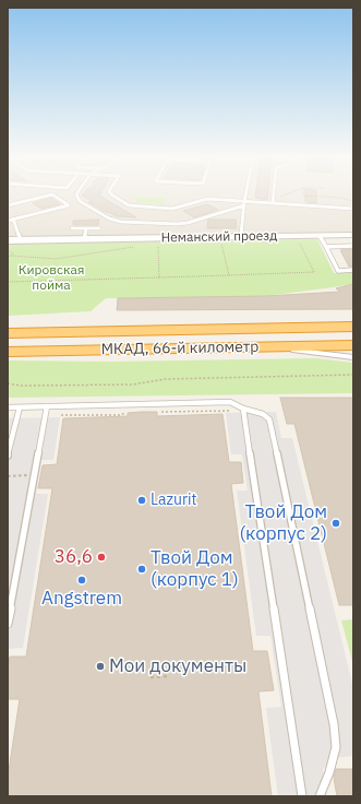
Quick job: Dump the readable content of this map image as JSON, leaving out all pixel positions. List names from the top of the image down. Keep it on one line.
{"streets":{"highway":["МКАД, 66-й километр"],"street":["Неманский проезд"]},"parks":["Кировская пойма"],"places":["Lazurit","Твой Дом (корпус 2)","36,6","Твой Дом (корпус 1)","Angstrem","Мои документы"]}
